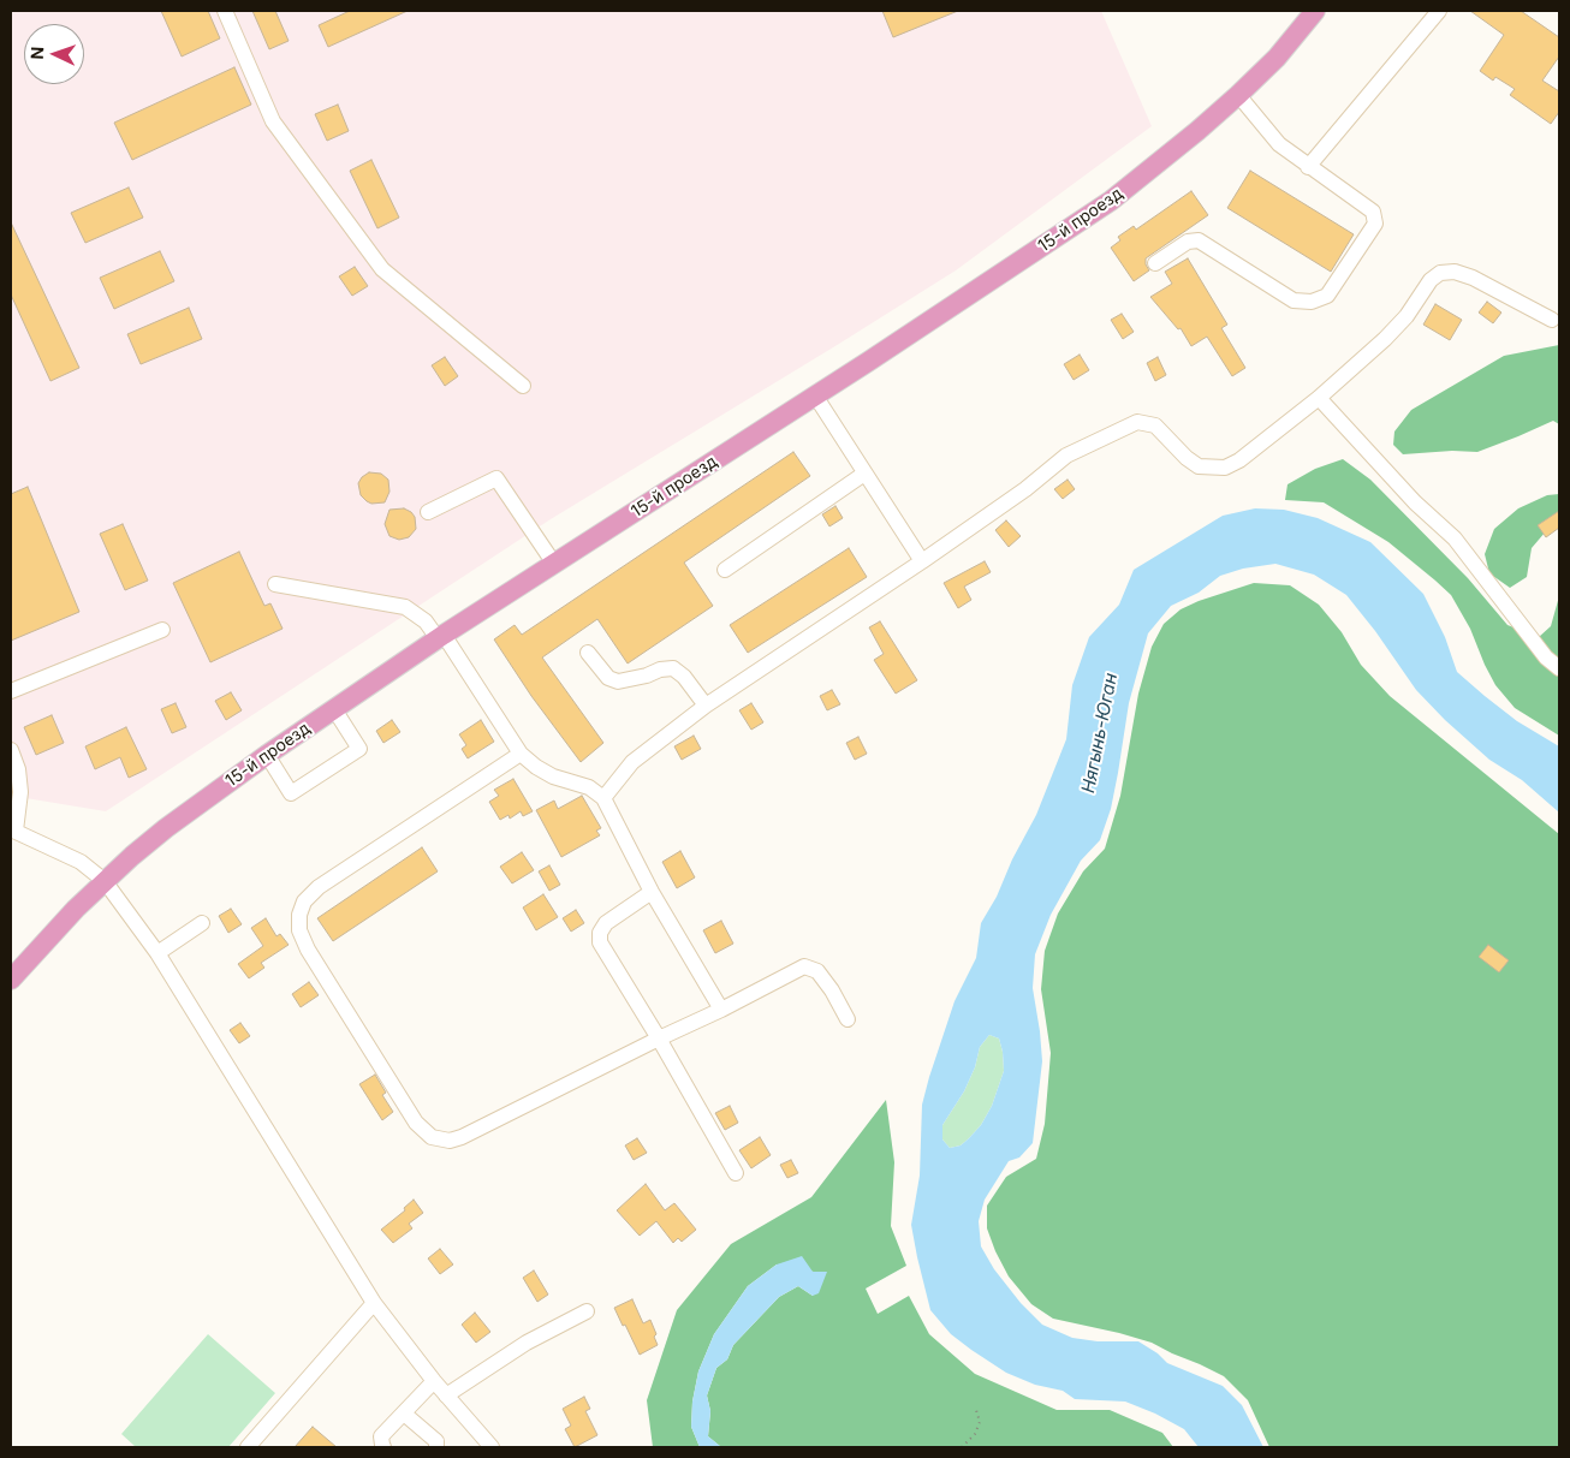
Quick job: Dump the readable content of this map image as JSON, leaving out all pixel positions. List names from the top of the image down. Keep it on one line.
{"streets":{"main road":["15-й проезд"]},"water":["Нягынь-Юган"],"north":"left"}
